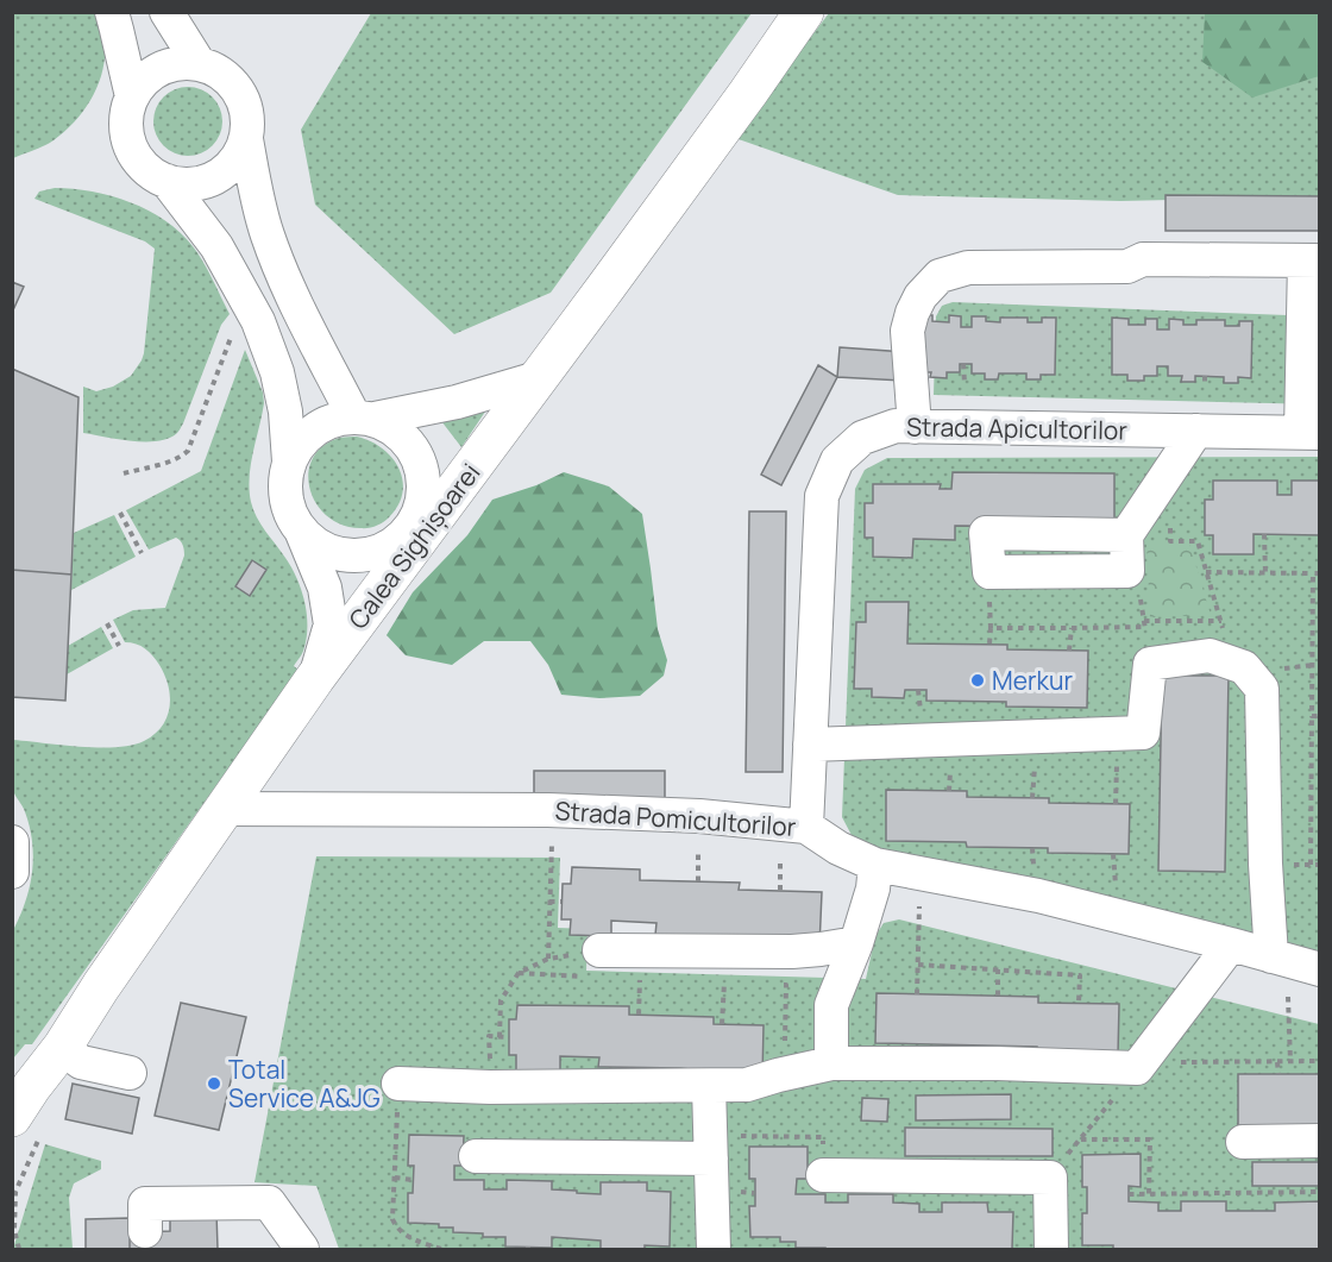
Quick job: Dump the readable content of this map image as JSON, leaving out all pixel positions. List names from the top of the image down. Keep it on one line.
{"streets":{"main road":["Calea Sighișoarei"],"street":["Strada Apicultorilor","Strada Pomicultorilor"]},"crossings":[["Strada Apicultorilor","Strada Pomicultorilor"],["Calea Sighișoarei","Strada Pomicultorilor"]],"places":["Merkur","Total Service A&JG"]}
